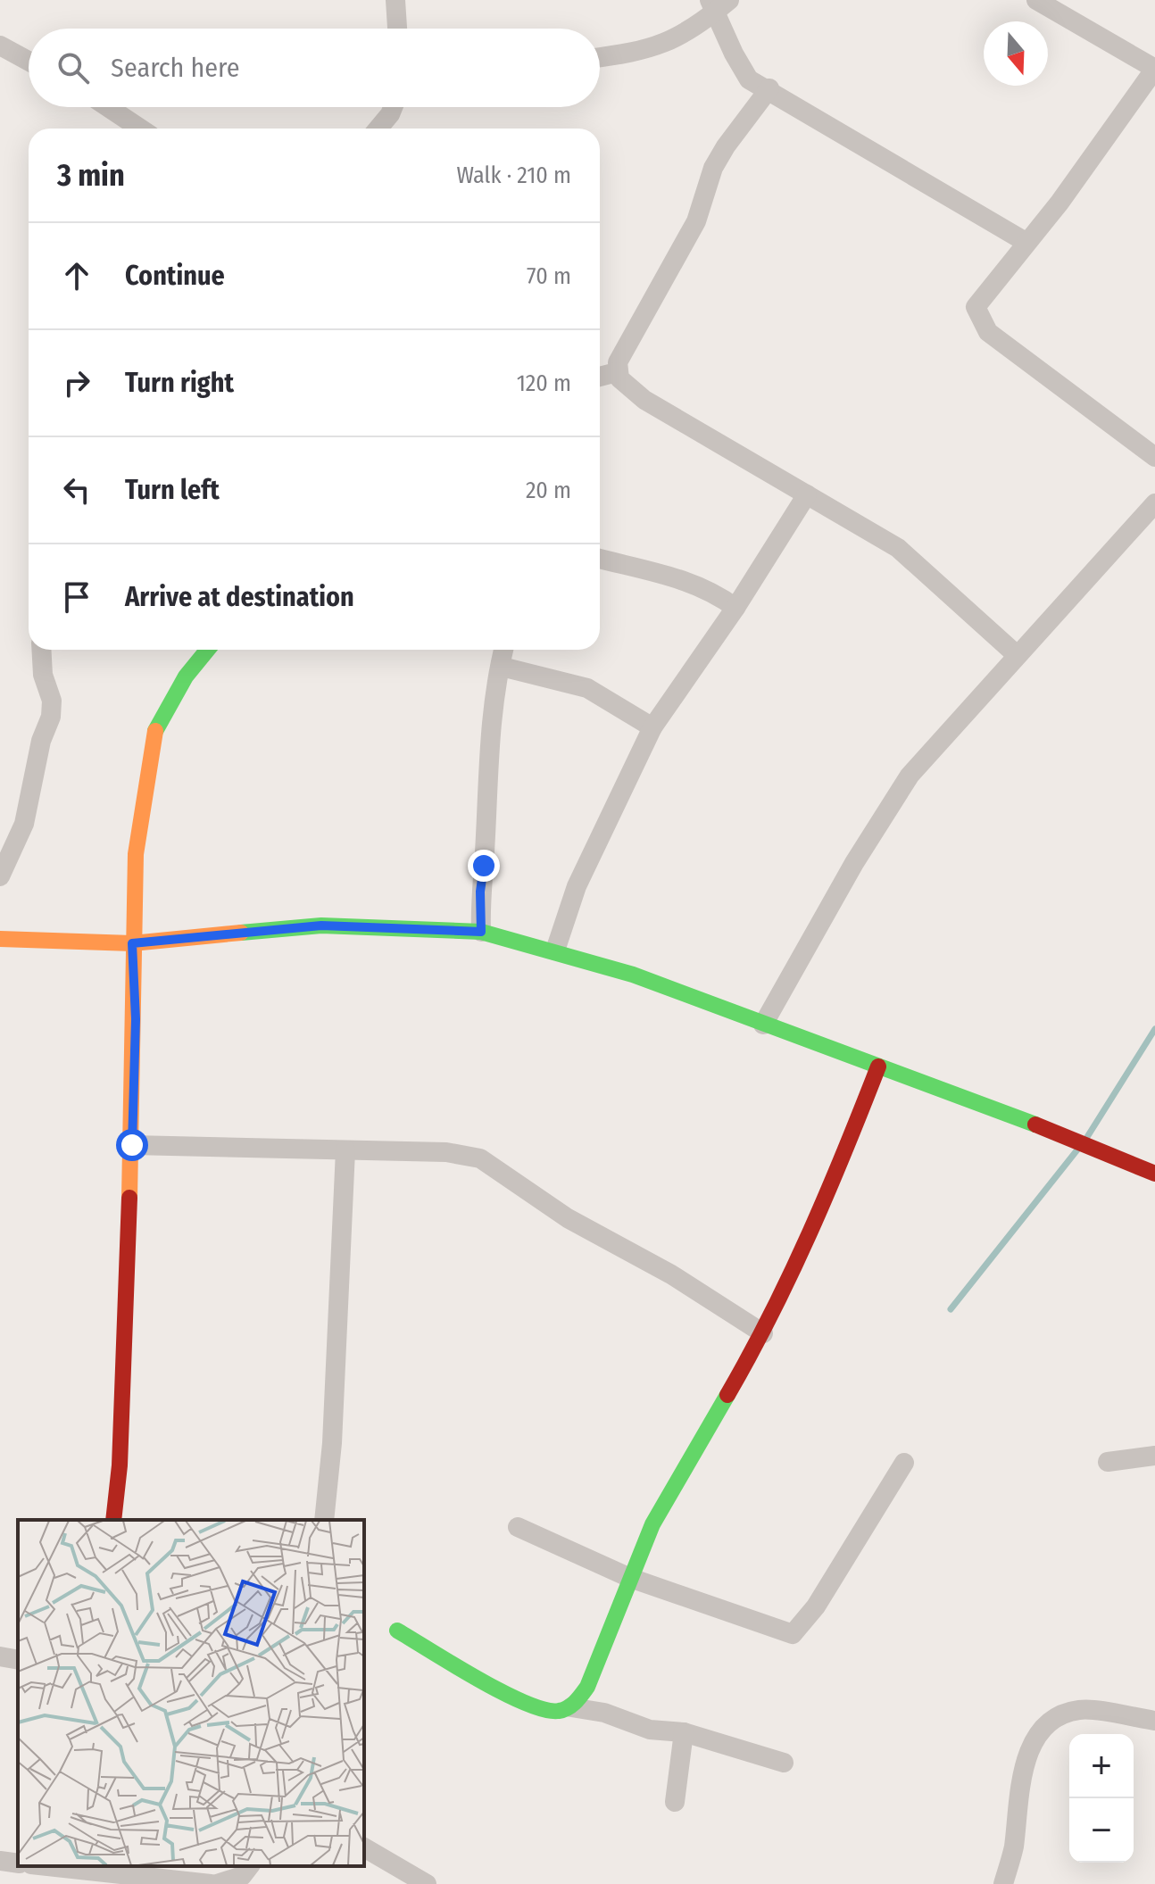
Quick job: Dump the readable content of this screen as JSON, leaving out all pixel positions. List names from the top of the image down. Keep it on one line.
{"north":"bottom","page":{"search":"Search here","heading":["3 min","Walk · 210 m"],"list":[["Continue","70 m"],["Turn right","120 m"],["Turn left","20 m"],"Arrive at destination"],"map_buttons":["+","−"]}}
